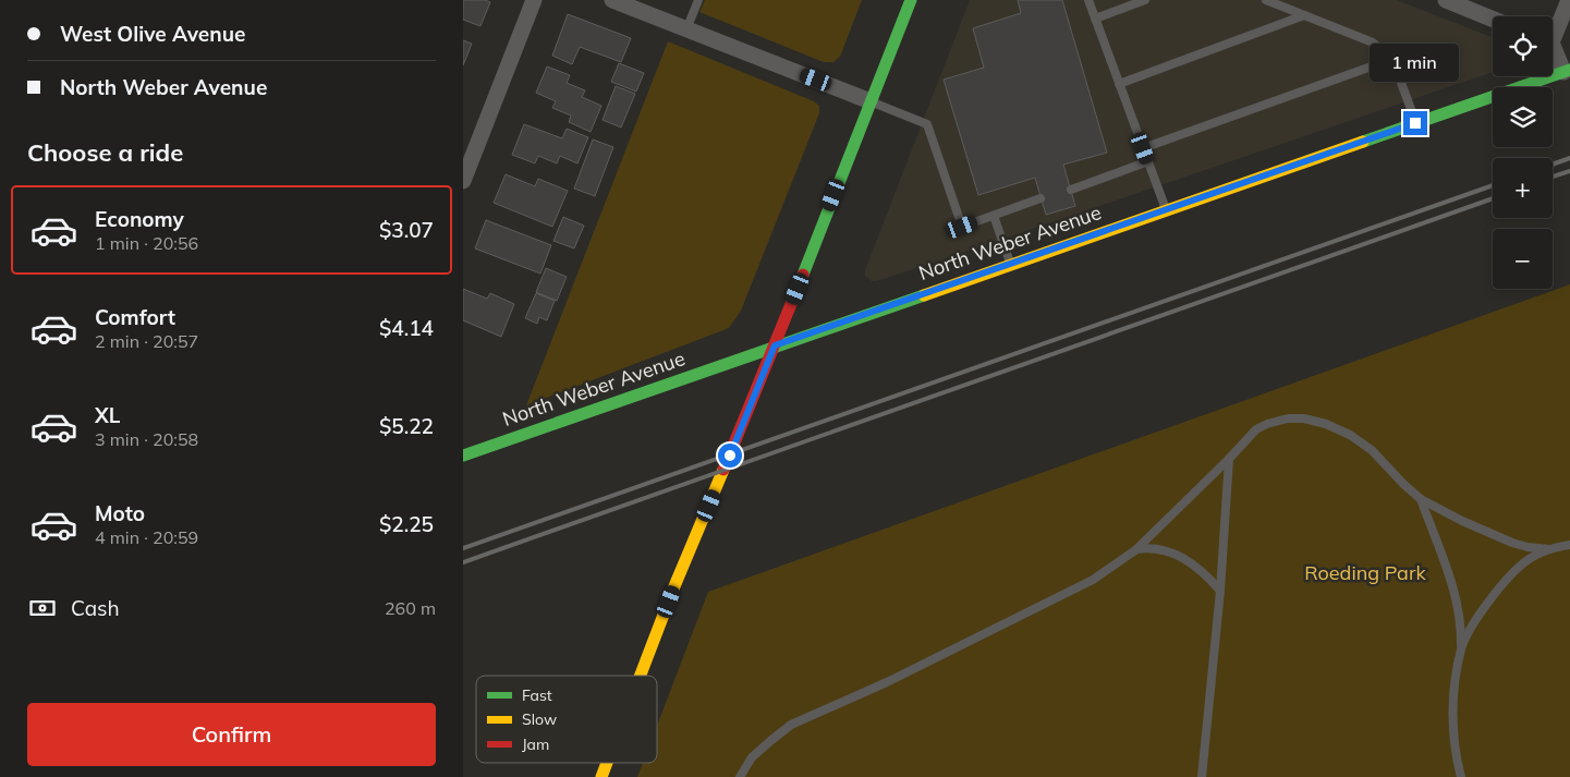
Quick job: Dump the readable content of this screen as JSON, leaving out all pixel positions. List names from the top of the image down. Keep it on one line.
{"streets":{"street":["North Weber Avenue"]},"parks":["Roeding Park"],"legend":["Fast","Slow","Jam"],"page":{"banner":["West Olive Avenue","North Weber Avenue"],"map_buttons":["+","−"],"bubble":"1 min","heading":"Choose a ride","list":[{"name":"Economy","note":"1 min · 20:56","value":"$3.07"},{"name":"Comfort","note":"2 min · 20:57","value":"$4.14"},{"name":"XL","note":"3 min · 20:58","value":"$5.22"},{"name":"Moto","note":"4 min · 20:59","value":"$2.25"}],"pay":["Cash","260 m"],"buttons":"Confirm"}}
